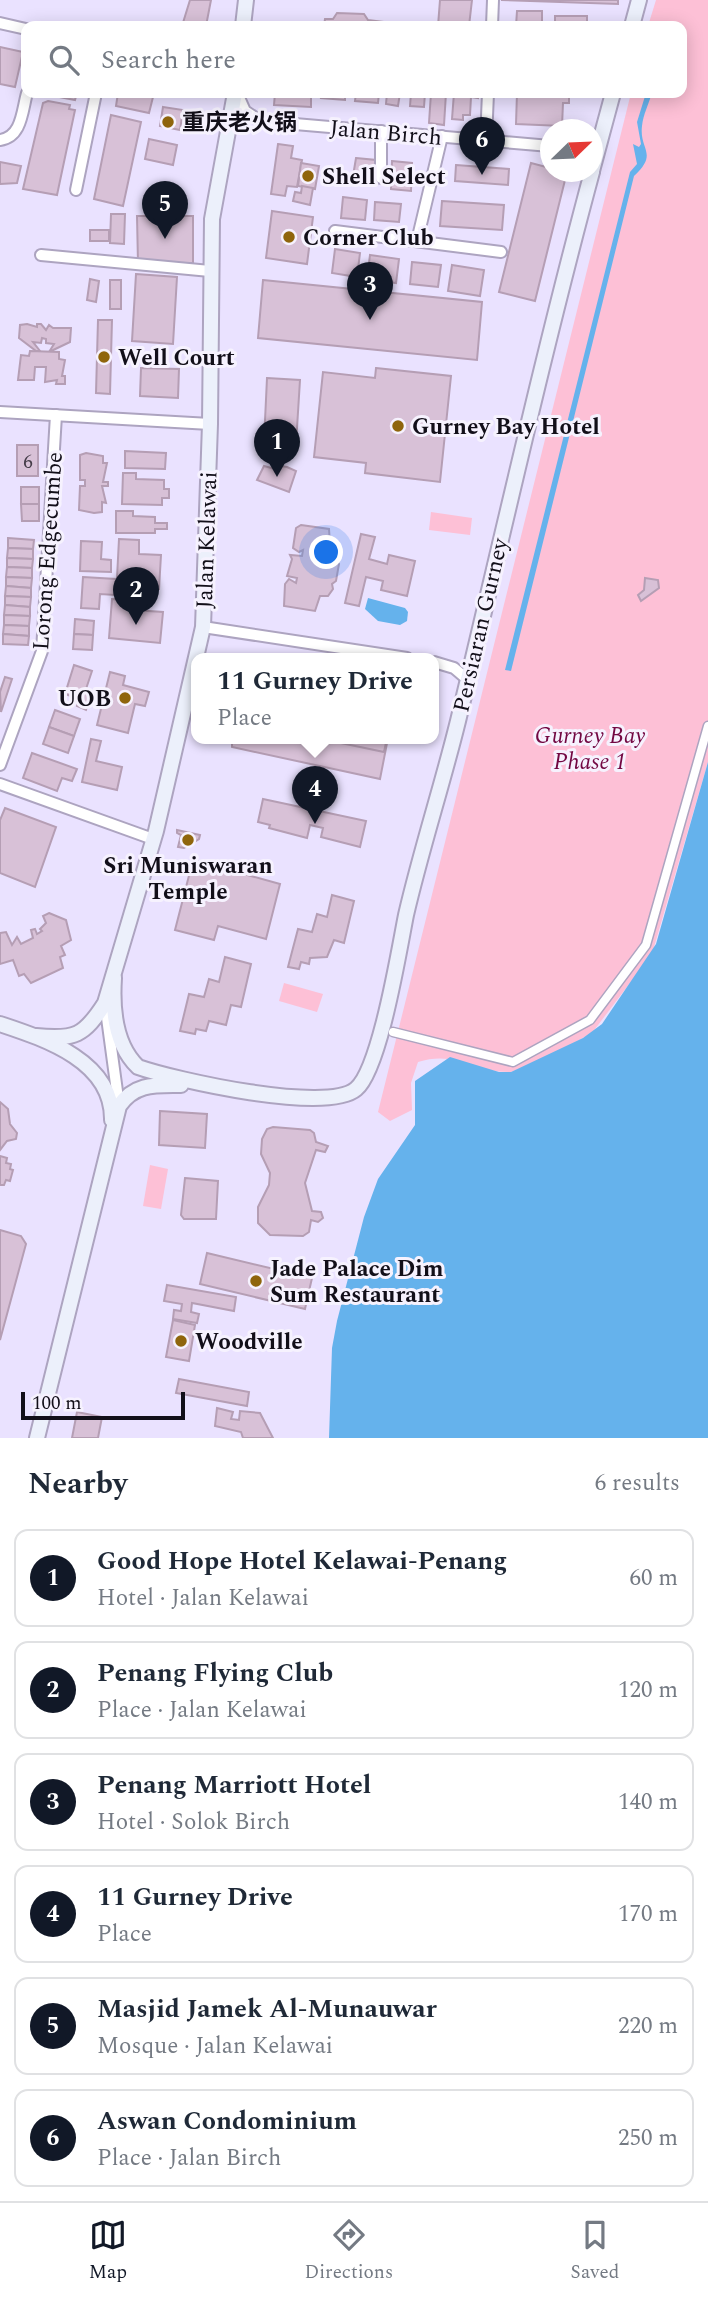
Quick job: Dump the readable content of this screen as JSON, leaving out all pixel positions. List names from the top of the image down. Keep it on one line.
{"streets":{"main road":["Jalan Kelawai","Persiaran Gurney"],"street":["Jalan Birch","Lorong Edgecumbe"]},"crossings":[["Jalan Kelawai","Persiaran Gurney"]],"parks":["Gurney Bay Phase 1"],"places":["重庆老火锅","Shell Select","Corner Club","Well Court","Gurney Bay Hotel","UOB","Sri Muniswaran Temple","Jade Palace Dim Sum Restaurant","Woodville"],"house_numbers":["6"],"scale_bar":"100 m","north":"top right","page":{"search":"Search here","pins":["6","5","3","1","2","4"],"popup":["11 Gurney Drive","Place"],"scale":"100 m","heading":["Nearby","6 results"],"list":[{"mark":"1","name":"Good Hope Hotel Kelawai-Penang","note":"Hotel · Jalan Kelawai","value":"60 m"},{"mark":"2","name":"Penang Flying Club","note":"Place · Jalan Kelawai","value":"120 m"},{"mark":"3","name":"Penang Marriott Hotel","note":"Hotel · Solok Birch","value":"140 m"},{"mark":"4","name":"11 Gurney Drive","note":"Place","value":"170 m"},{"mark":"5","name":"Masjid Jamek Al-Munauwar","note":"Mosque · Jalan Kelawai","value":"220 m"},{"mark":"6","name":"Aswan Condominium","note":"Place · Jalan Birch","value":"250 m"}],"nav":["Map","Directions","Saved"]}}
